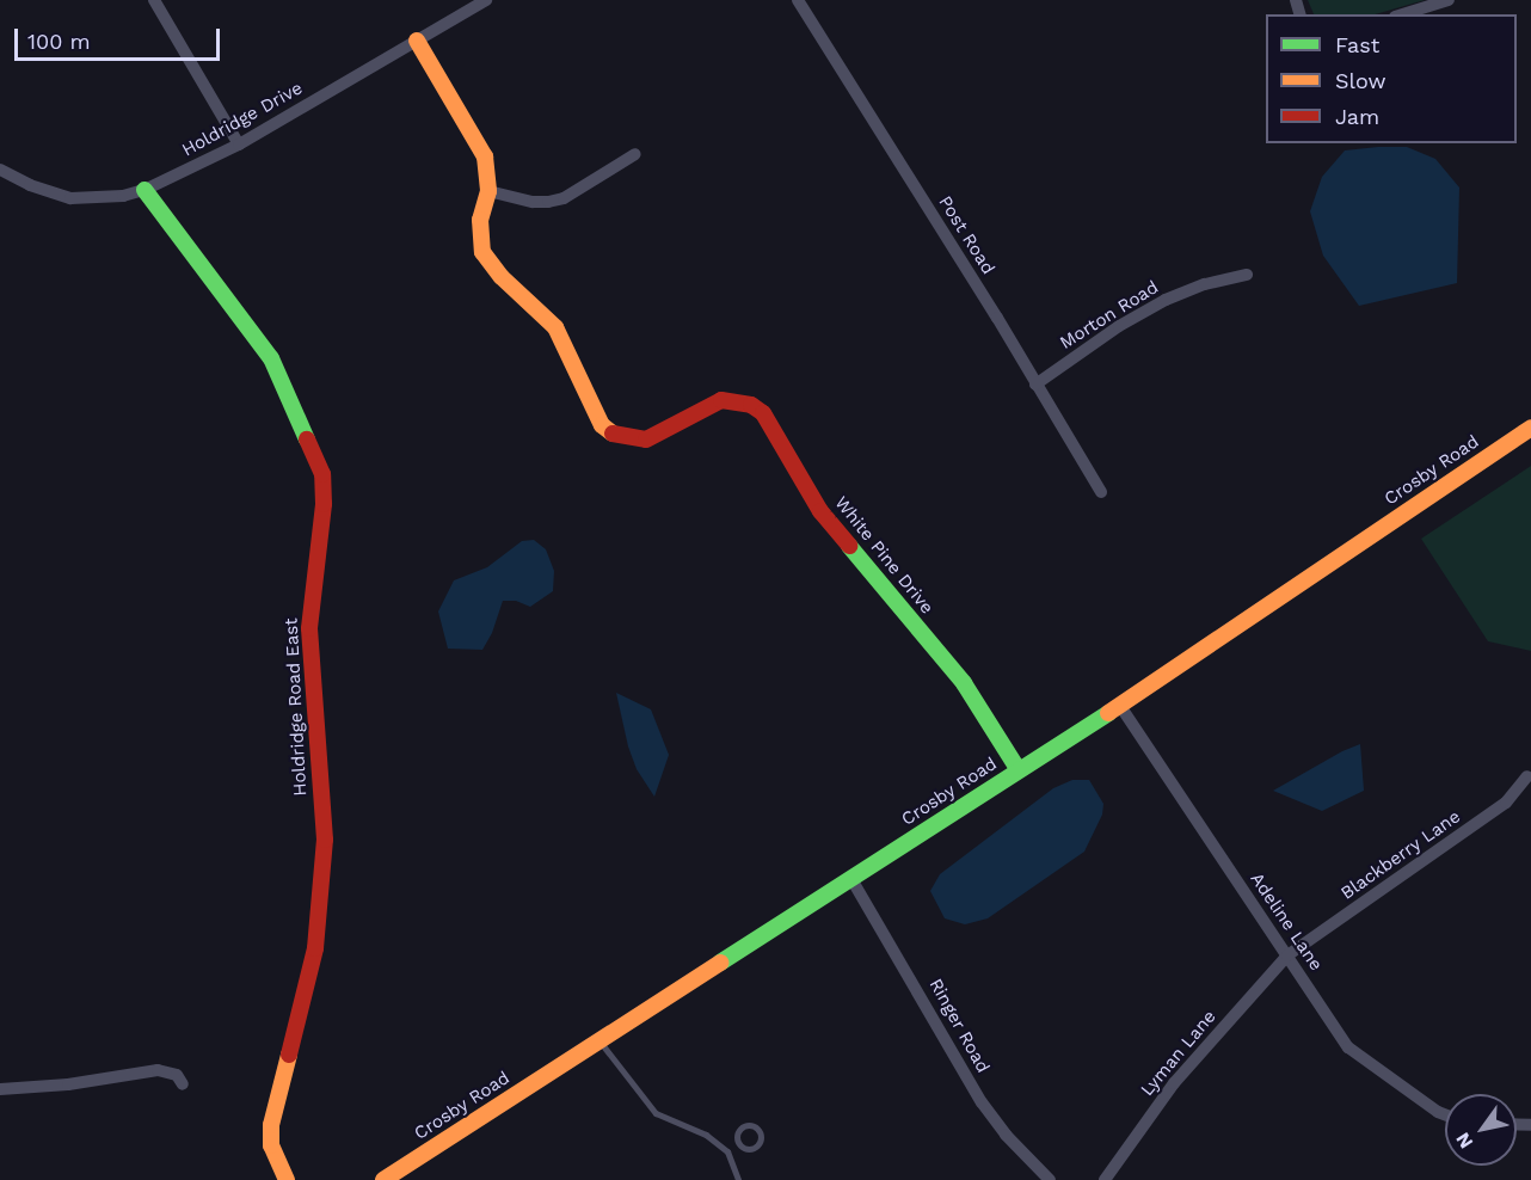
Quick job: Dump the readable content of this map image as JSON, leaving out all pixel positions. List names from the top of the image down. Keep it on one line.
{"streets":{"street":["Holdridge Drive","Post Road","Morton Road","Crosby Road","White Pine Drive","Holdridge Road East","Blackberry Lane","Adeline Lane","Ringer Road","Lyman Lane"]},"crossings":[["Holdridge Drive","White Pine Drive"],["Holdridge Drive","Holdridge Road East"],["Post Road","Morton Road"],["Crosby Road","White Pine Drive"],["Crosby Road","Adeline Lane"],["Crosby Road","Ringer Road"],["Blackberry Lane","Adeline Lane"],["Blackberry Lane","Lyman Lane"],["Adeline Lane","Lyman Lane"]],"legend":["Fast","Slow","Jam"],"scale_bar":"100 m","north":"bottom left"}
